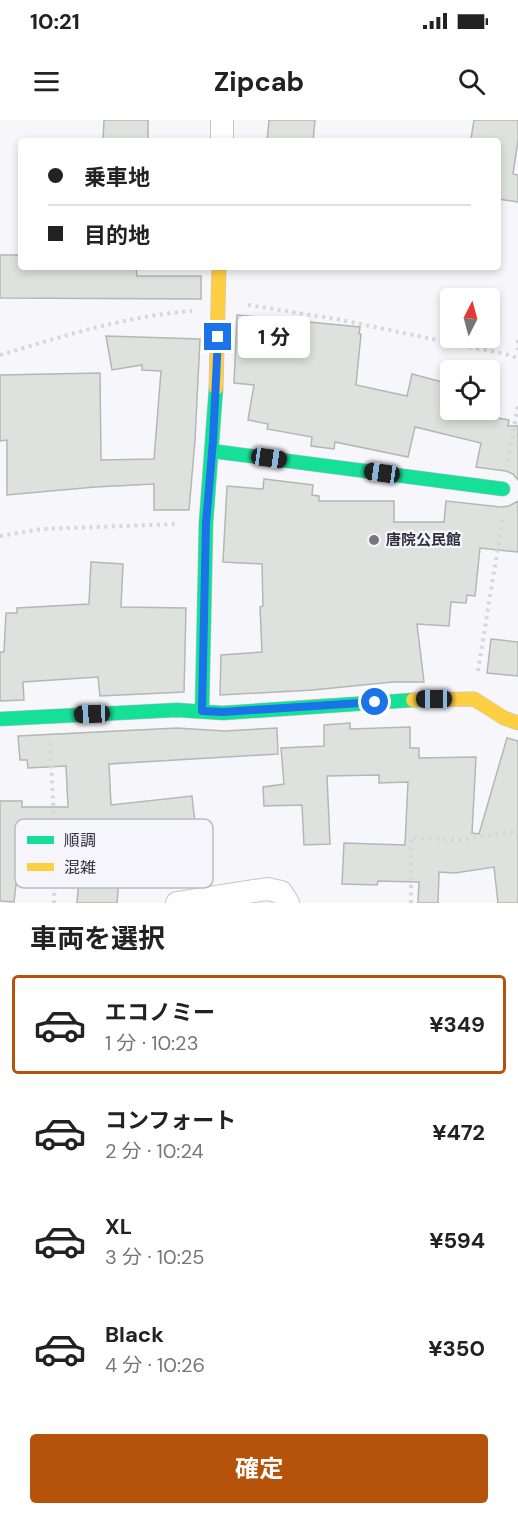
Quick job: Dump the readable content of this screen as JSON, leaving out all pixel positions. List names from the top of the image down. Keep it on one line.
{"places":["唐院公民館"],"legend":["順調","混雑"],"north":"top","page":{"status":"10:21","header":"Zipcab","banner":["乗車地","目的地"],"bubble":"1 分","heading":"車両を選択","list":[{"name":"エコノミー","note":"1 分 · 10:23","value":"¥349"},{"name":"コンフォート","note":"2 分 · 10:24","value":"¥472"},{"name":"XL","note":"3 分 · 10:25","value":"¥594"},{"name":"Black","note":"4 分 · 10:26","value":"¥350"}],"buttons":"確定"}}
